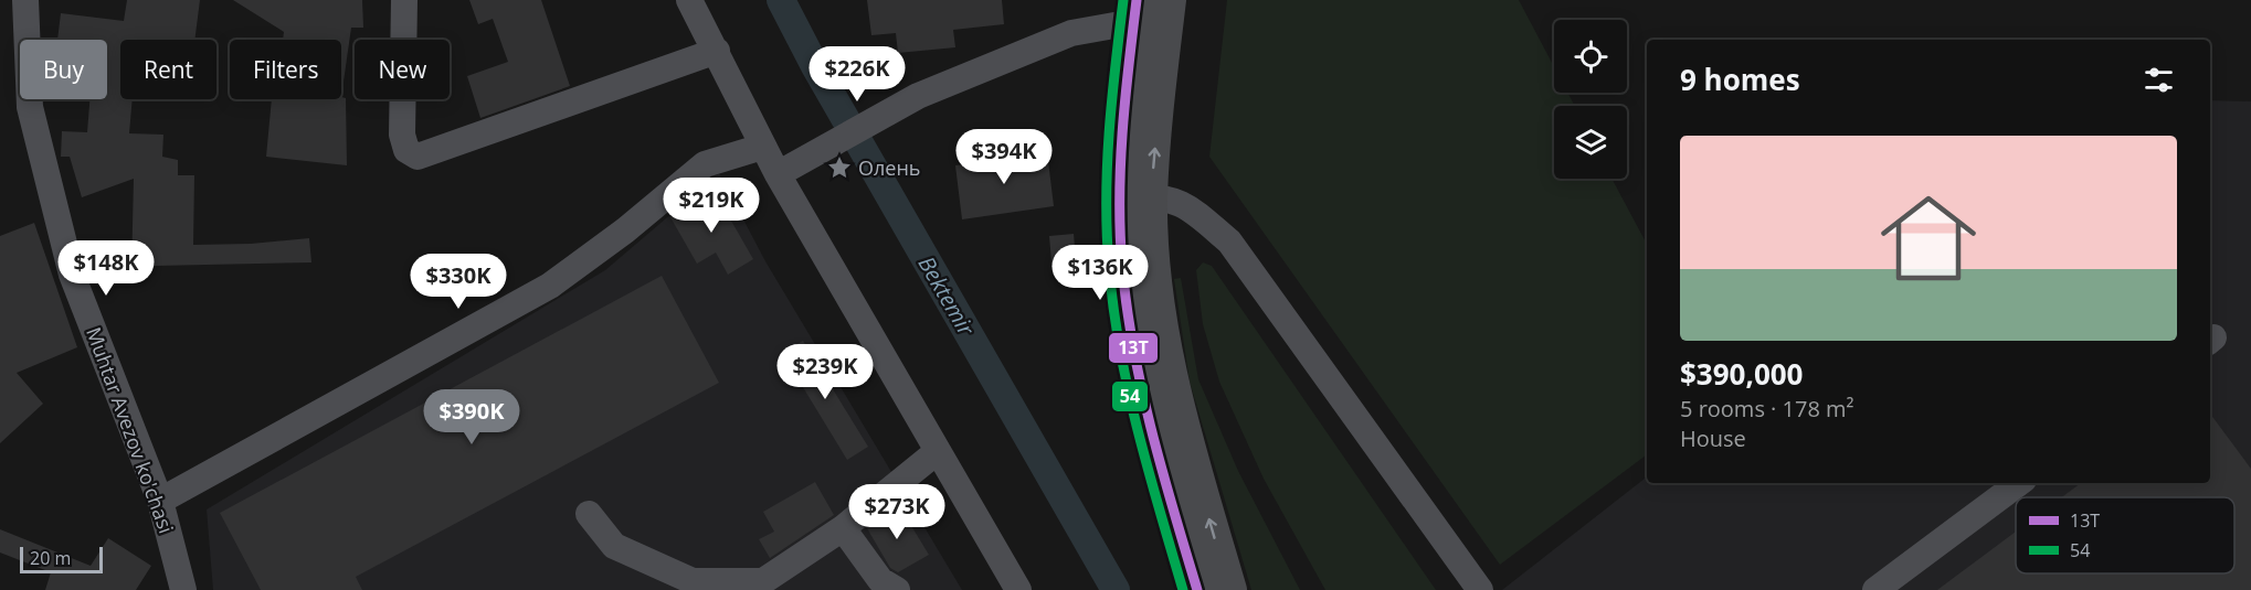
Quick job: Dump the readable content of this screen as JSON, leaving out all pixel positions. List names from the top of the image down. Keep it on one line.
{"streets":{"street":["Muhtar Avezov ko'chasi"]},"water":["Bektemir"],"places":{"place":["Олень"]},"lines":["transit line 13Т","transit line 54"],"legend":["13Т","54"],"scale_bar":"20 m","page":{"chip":["Buy","Rent","Filters","New"],"heading":"9 homes","price":["$226K","$394K","$219K","$148K","$136K","$330K","$239K","$390K","$273K"],"list":[{"name":"$390,000","note":"5 rooms · 178 m² · House"}],"scale":"20 m"}}
